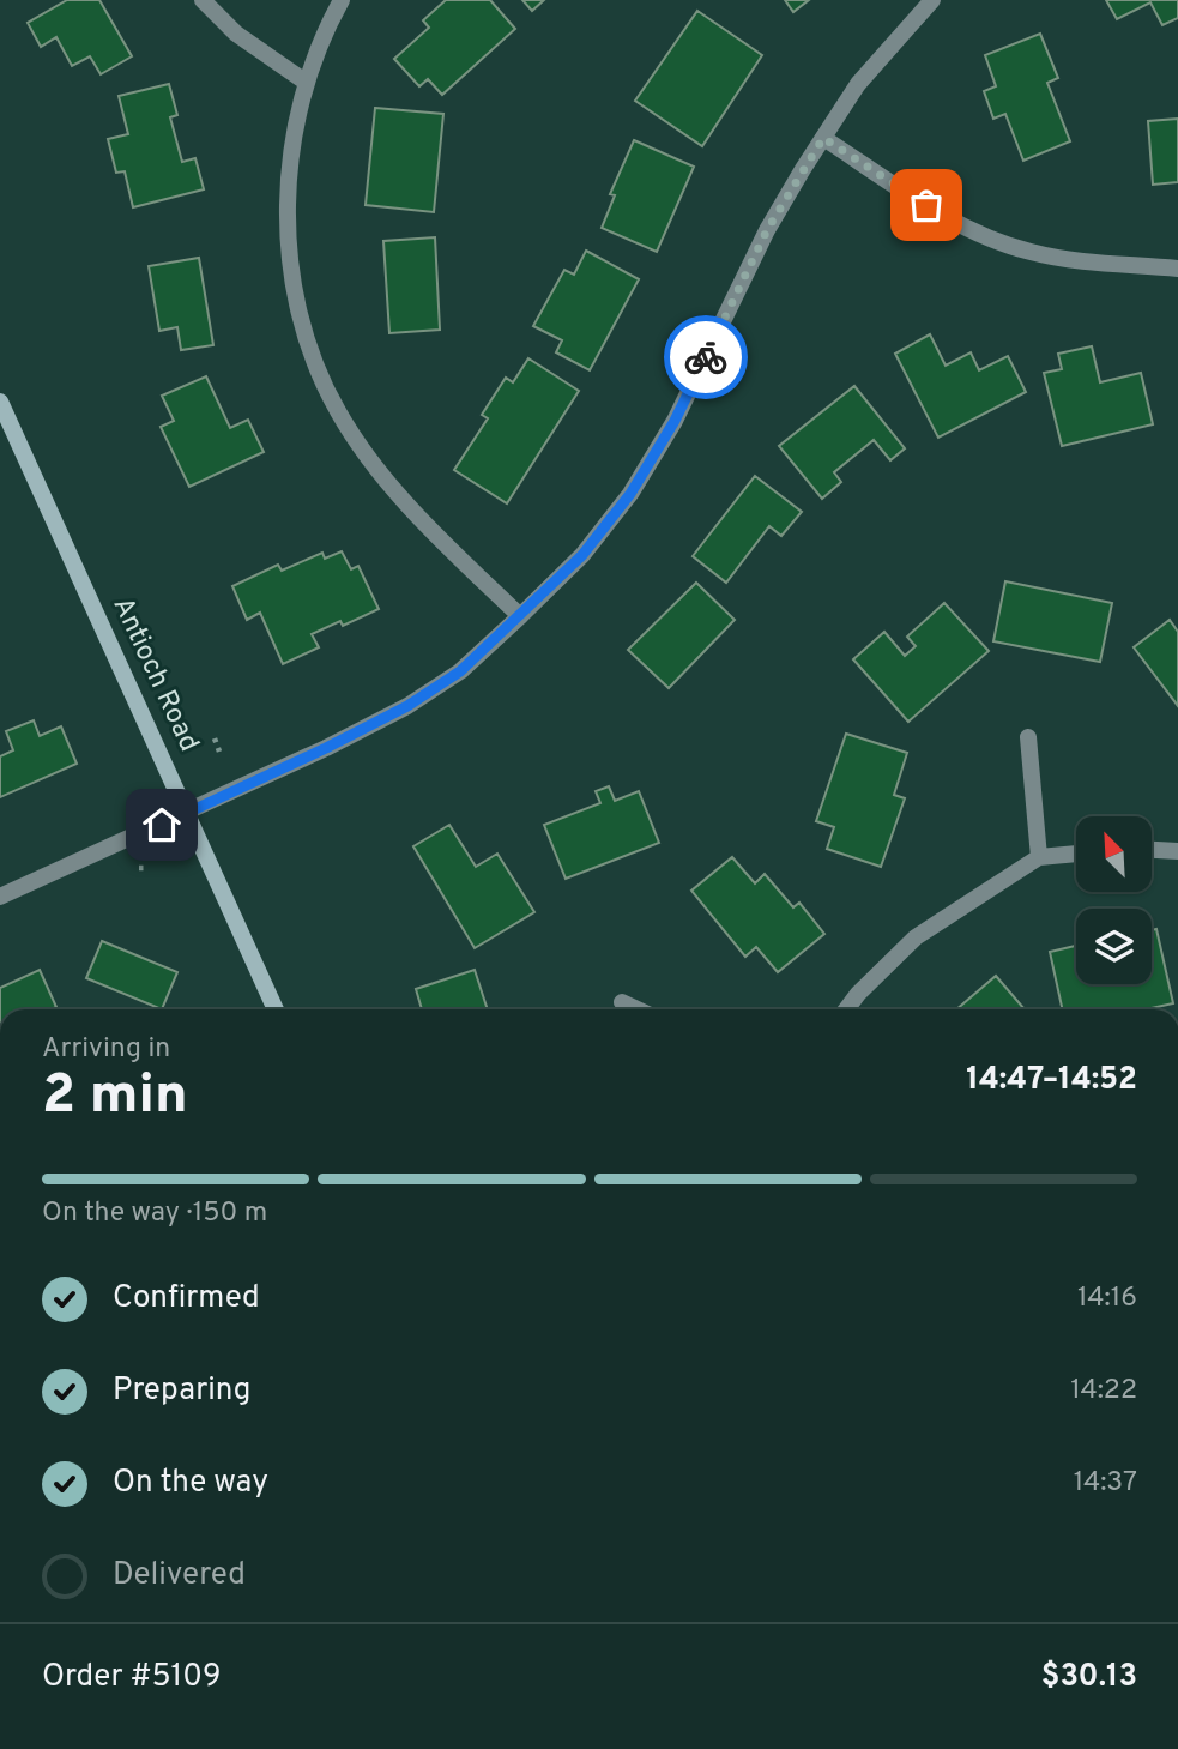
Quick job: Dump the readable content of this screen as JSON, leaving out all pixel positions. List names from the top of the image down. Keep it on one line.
{"streets":{"main road":["Antioch Road"]},"north":"top left","page":{"heading":["2 min","Arriving in","14:47–14:52"],"panel":["Order #5109","$30.13"],"bar":"On the way · 150 m","list":[["Confirmed","14:16"],["Preparing","14:22"],["On the way","14:37"],"Delivered"]}}
